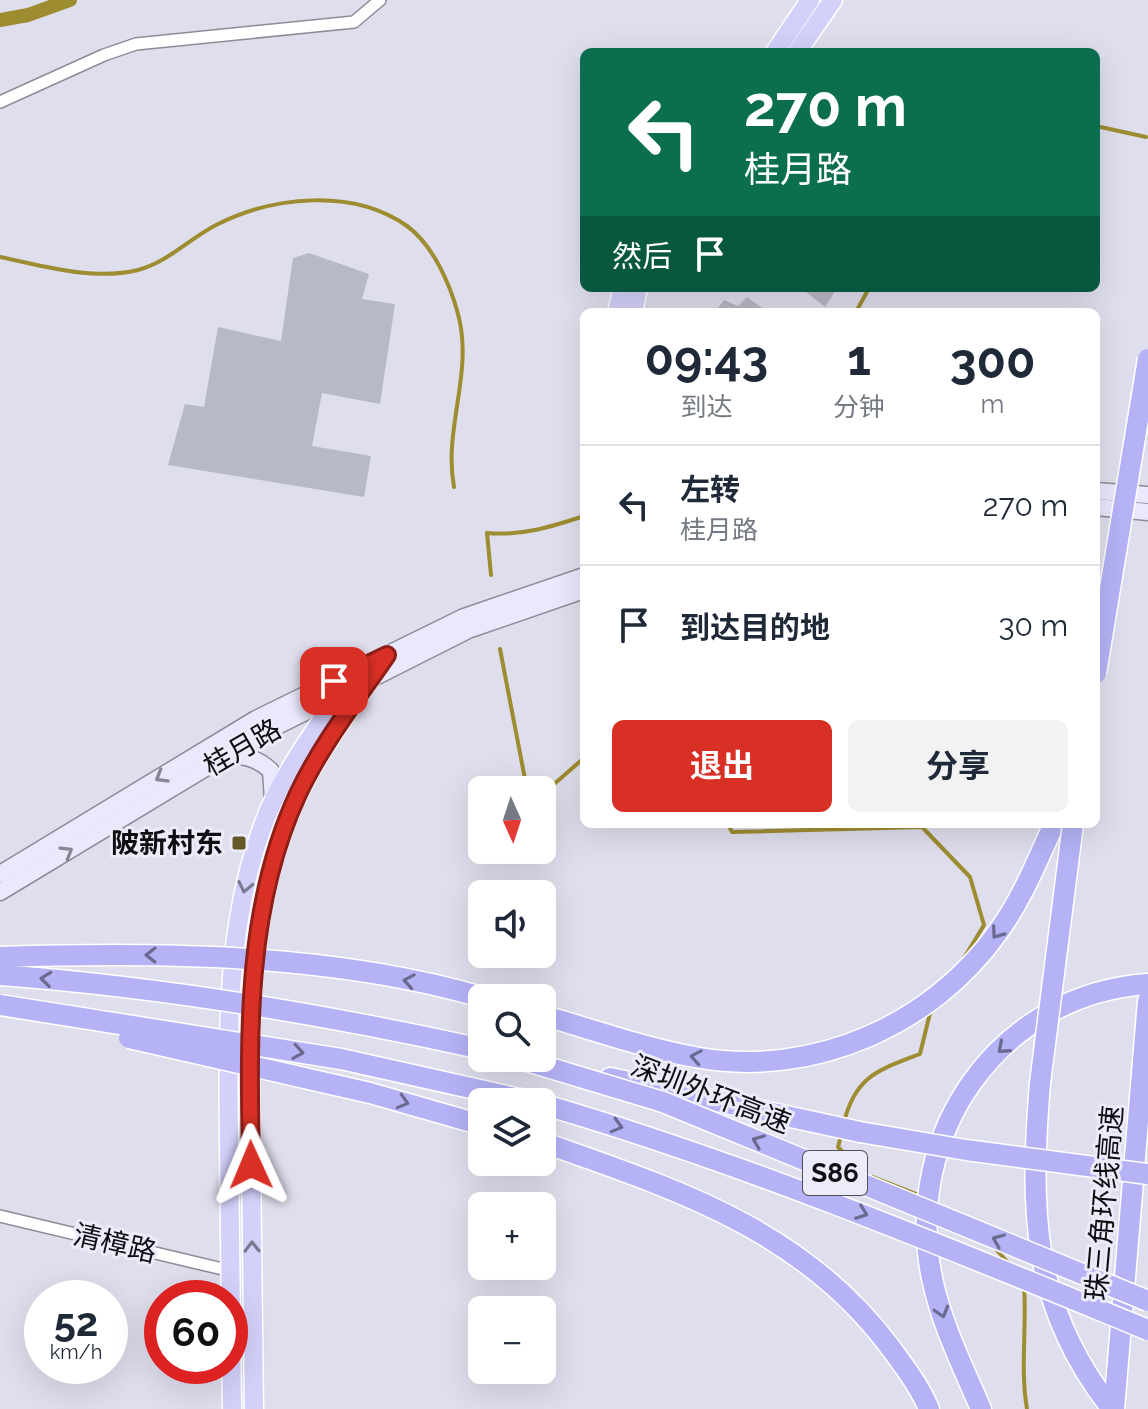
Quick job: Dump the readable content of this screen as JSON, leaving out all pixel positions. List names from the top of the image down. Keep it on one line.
{"streets":{"highway":["深圳外环高速","S86","珠三角环线高速"],"main road":["桂月路"],"street":["清樟路"]},"places":{"transit":["陂新村东"]},"north":"bottom","page":{"turn":["270 m","桂月路"],"then":"然后","eta":["09:43","到达","1","分钟","300","m"],"list":[{"name":"左转","note":"桂月路","value":"270 m"},{"name":"到达目的地","value":"30 m"}],"buttons":["退出","分享"],"map_buttons":["+","−"],"speed":"52 km/h","limit":"60"}}
